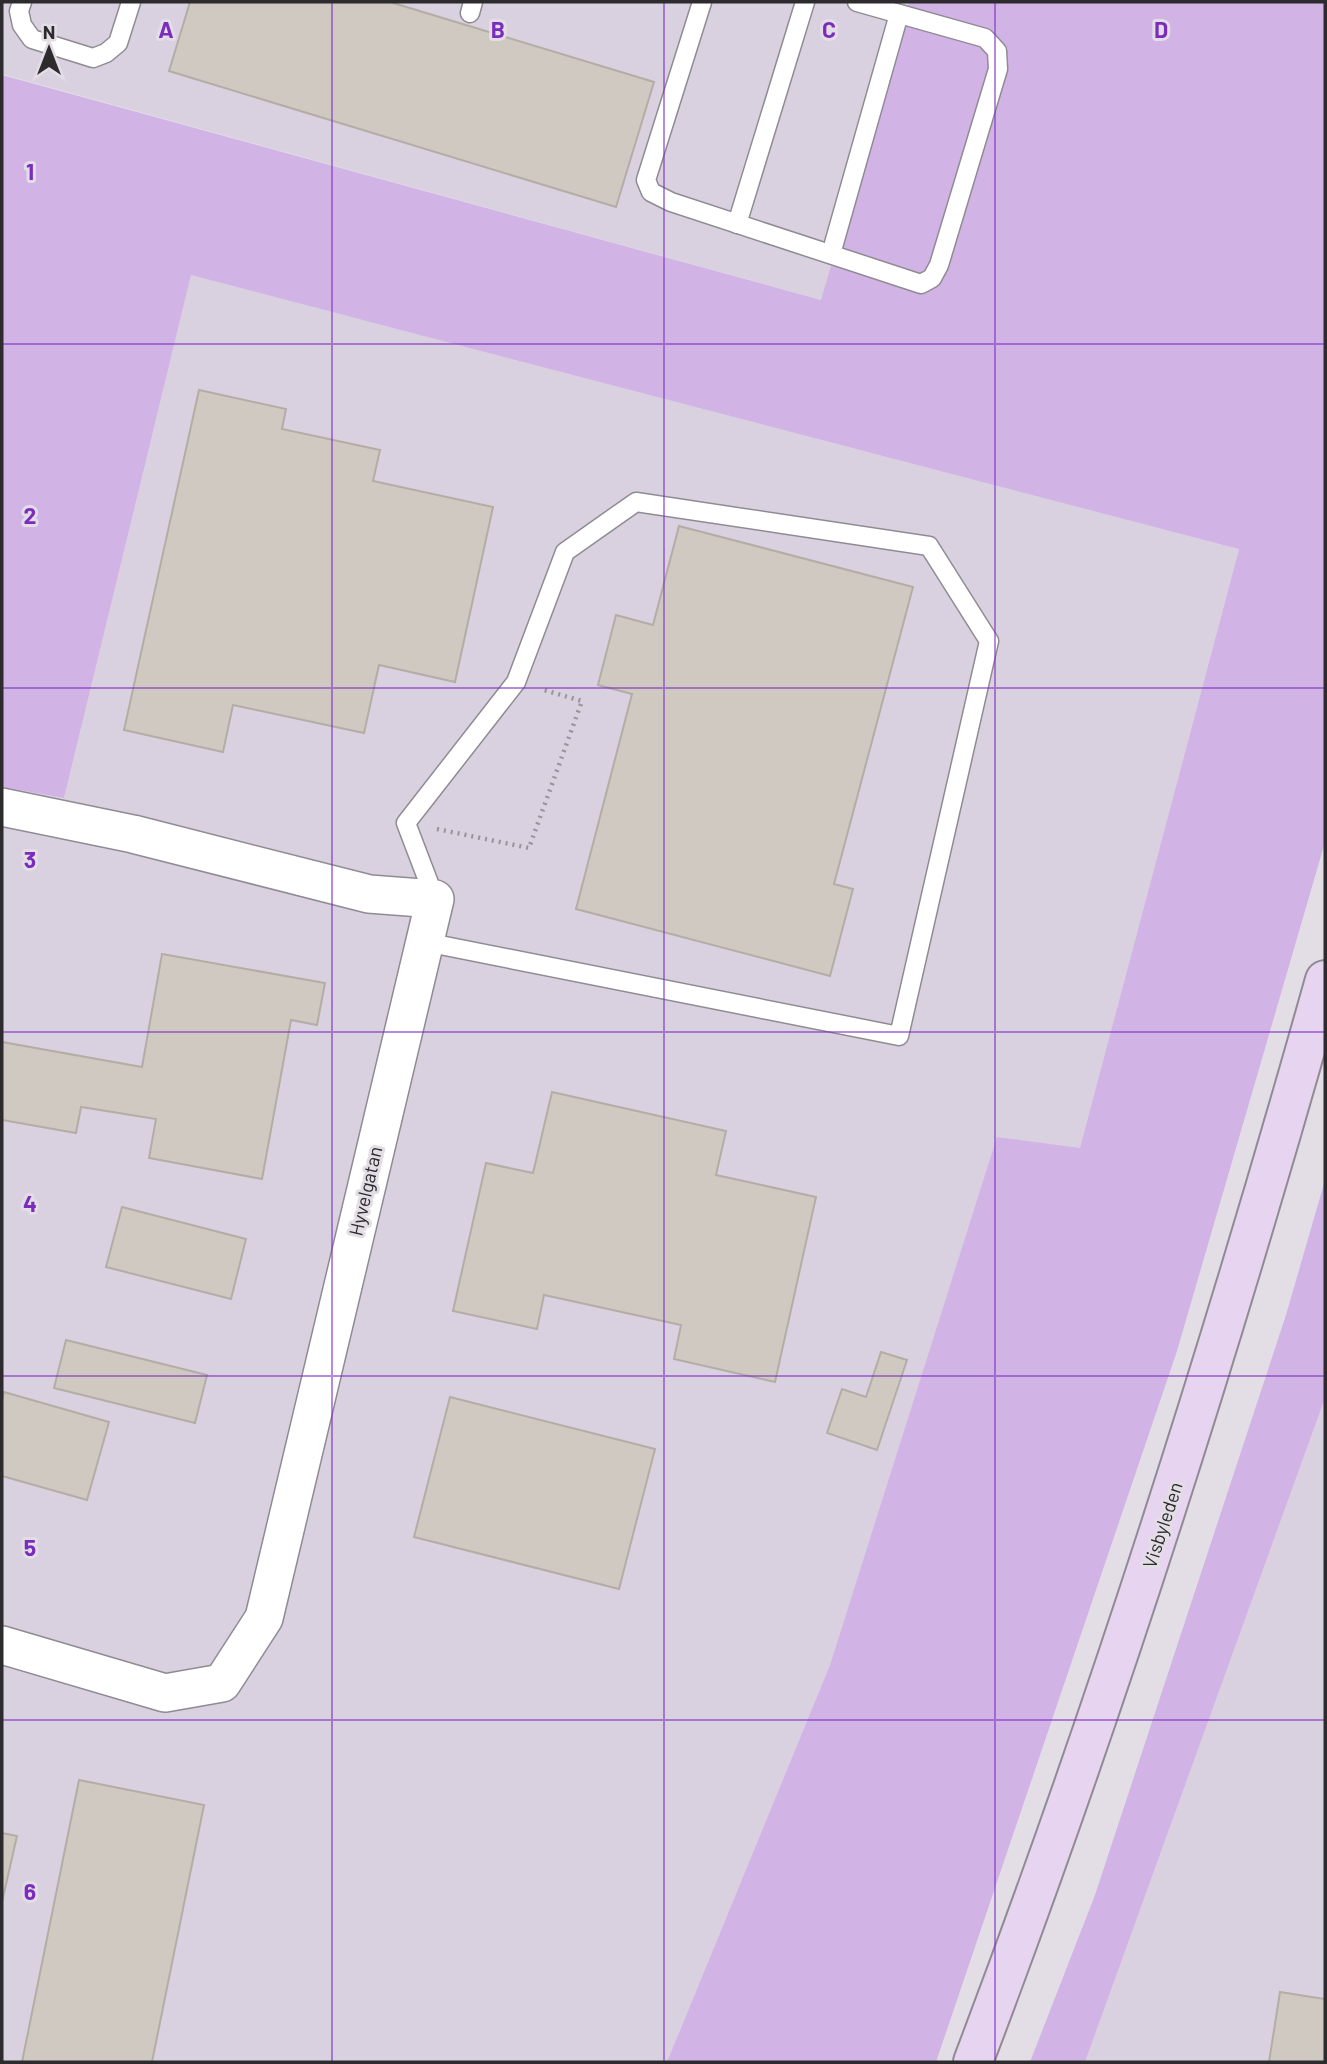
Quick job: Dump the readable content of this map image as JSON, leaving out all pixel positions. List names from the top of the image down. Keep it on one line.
{"streets":{"main road":["Visbyleden"],"street":["Hyvelgatan"]},"north":"top","grid":{"columns":["A","B","C","D"],"rows":["1","2","3","4","5","6"]}}
